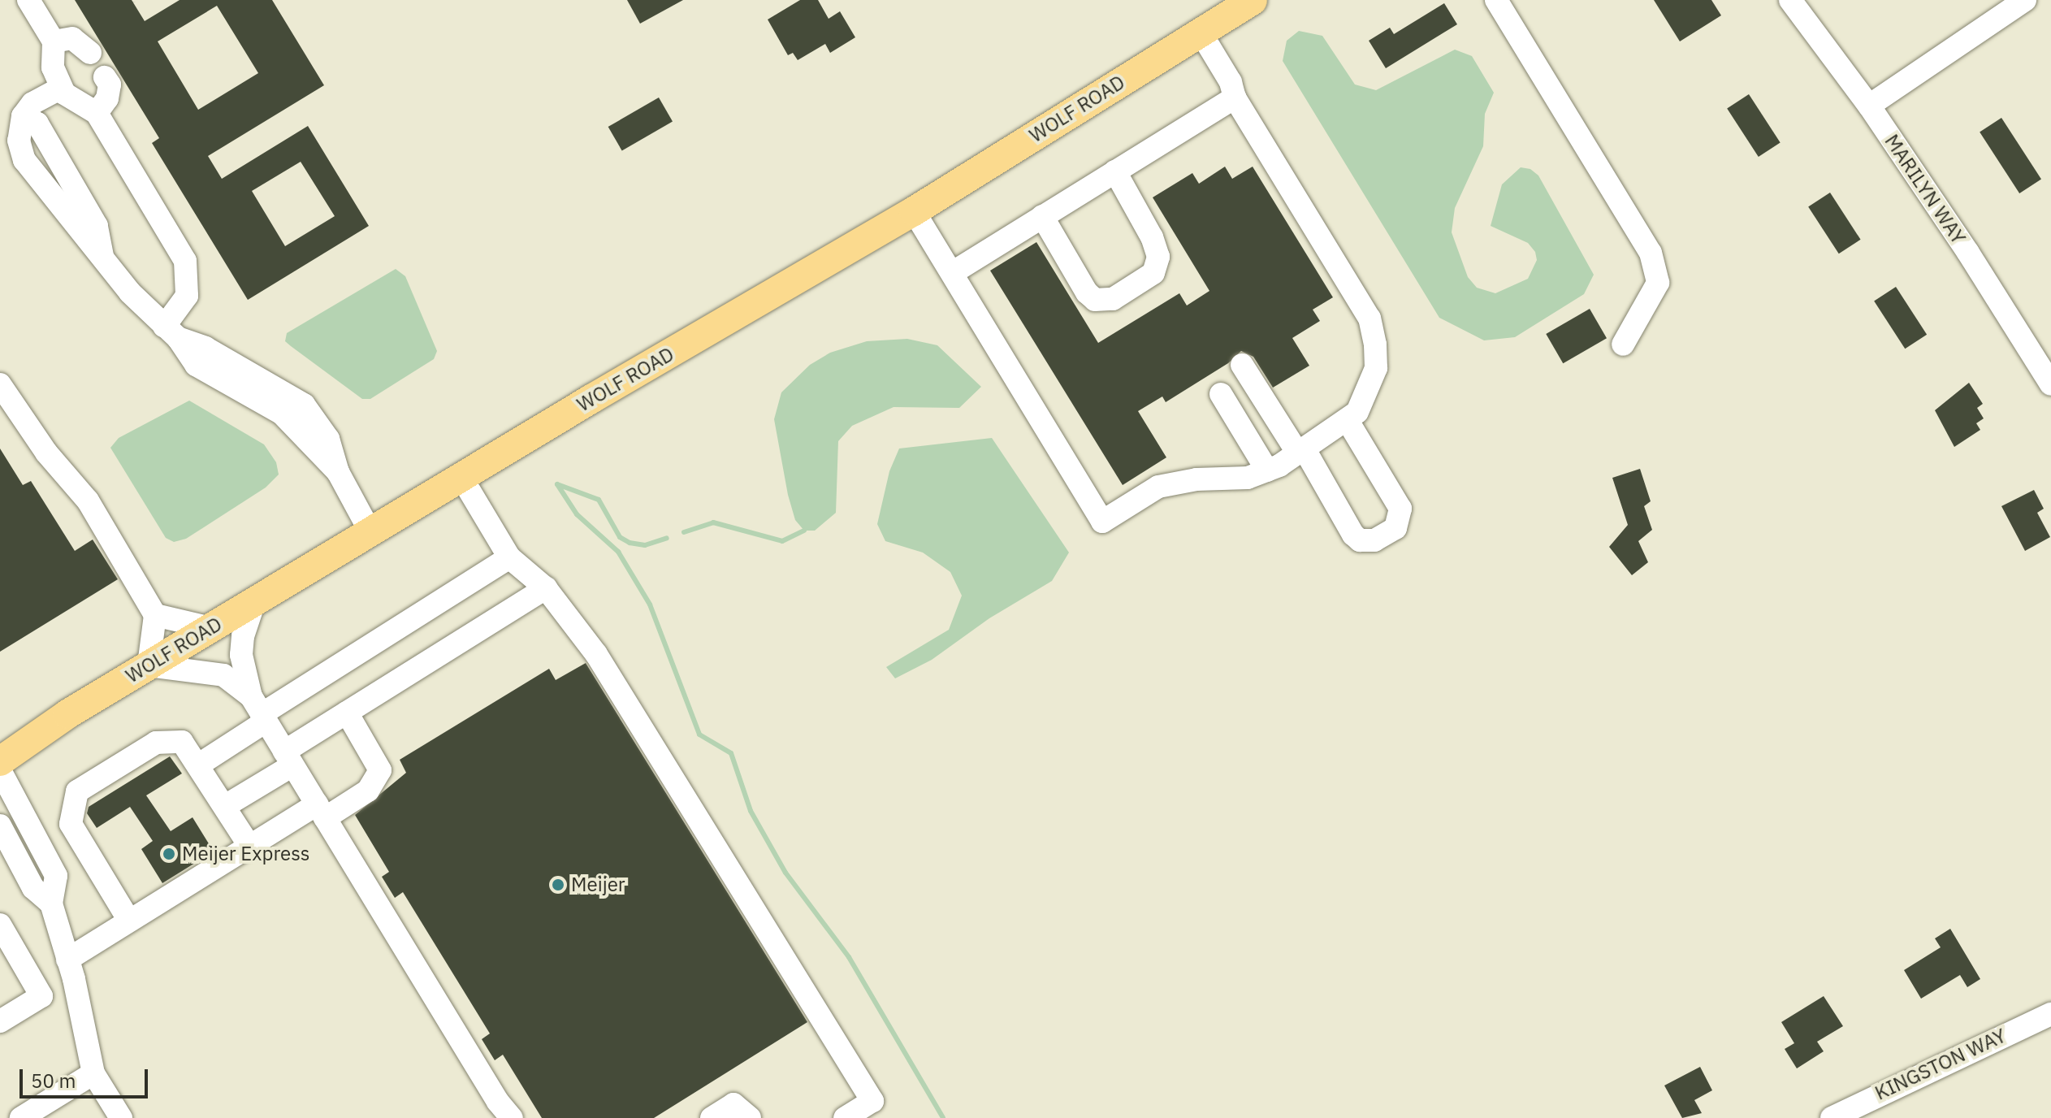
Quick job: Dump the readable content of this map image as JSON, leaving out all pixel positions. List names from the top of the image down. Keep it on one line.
{"streets":{"main road":["WOLF ROAD"],"street":["MARILYN WAY","KINGSTON WAY"]},"places":["Meijer Express","Meijer"],"scale_bar":"50 m"}
